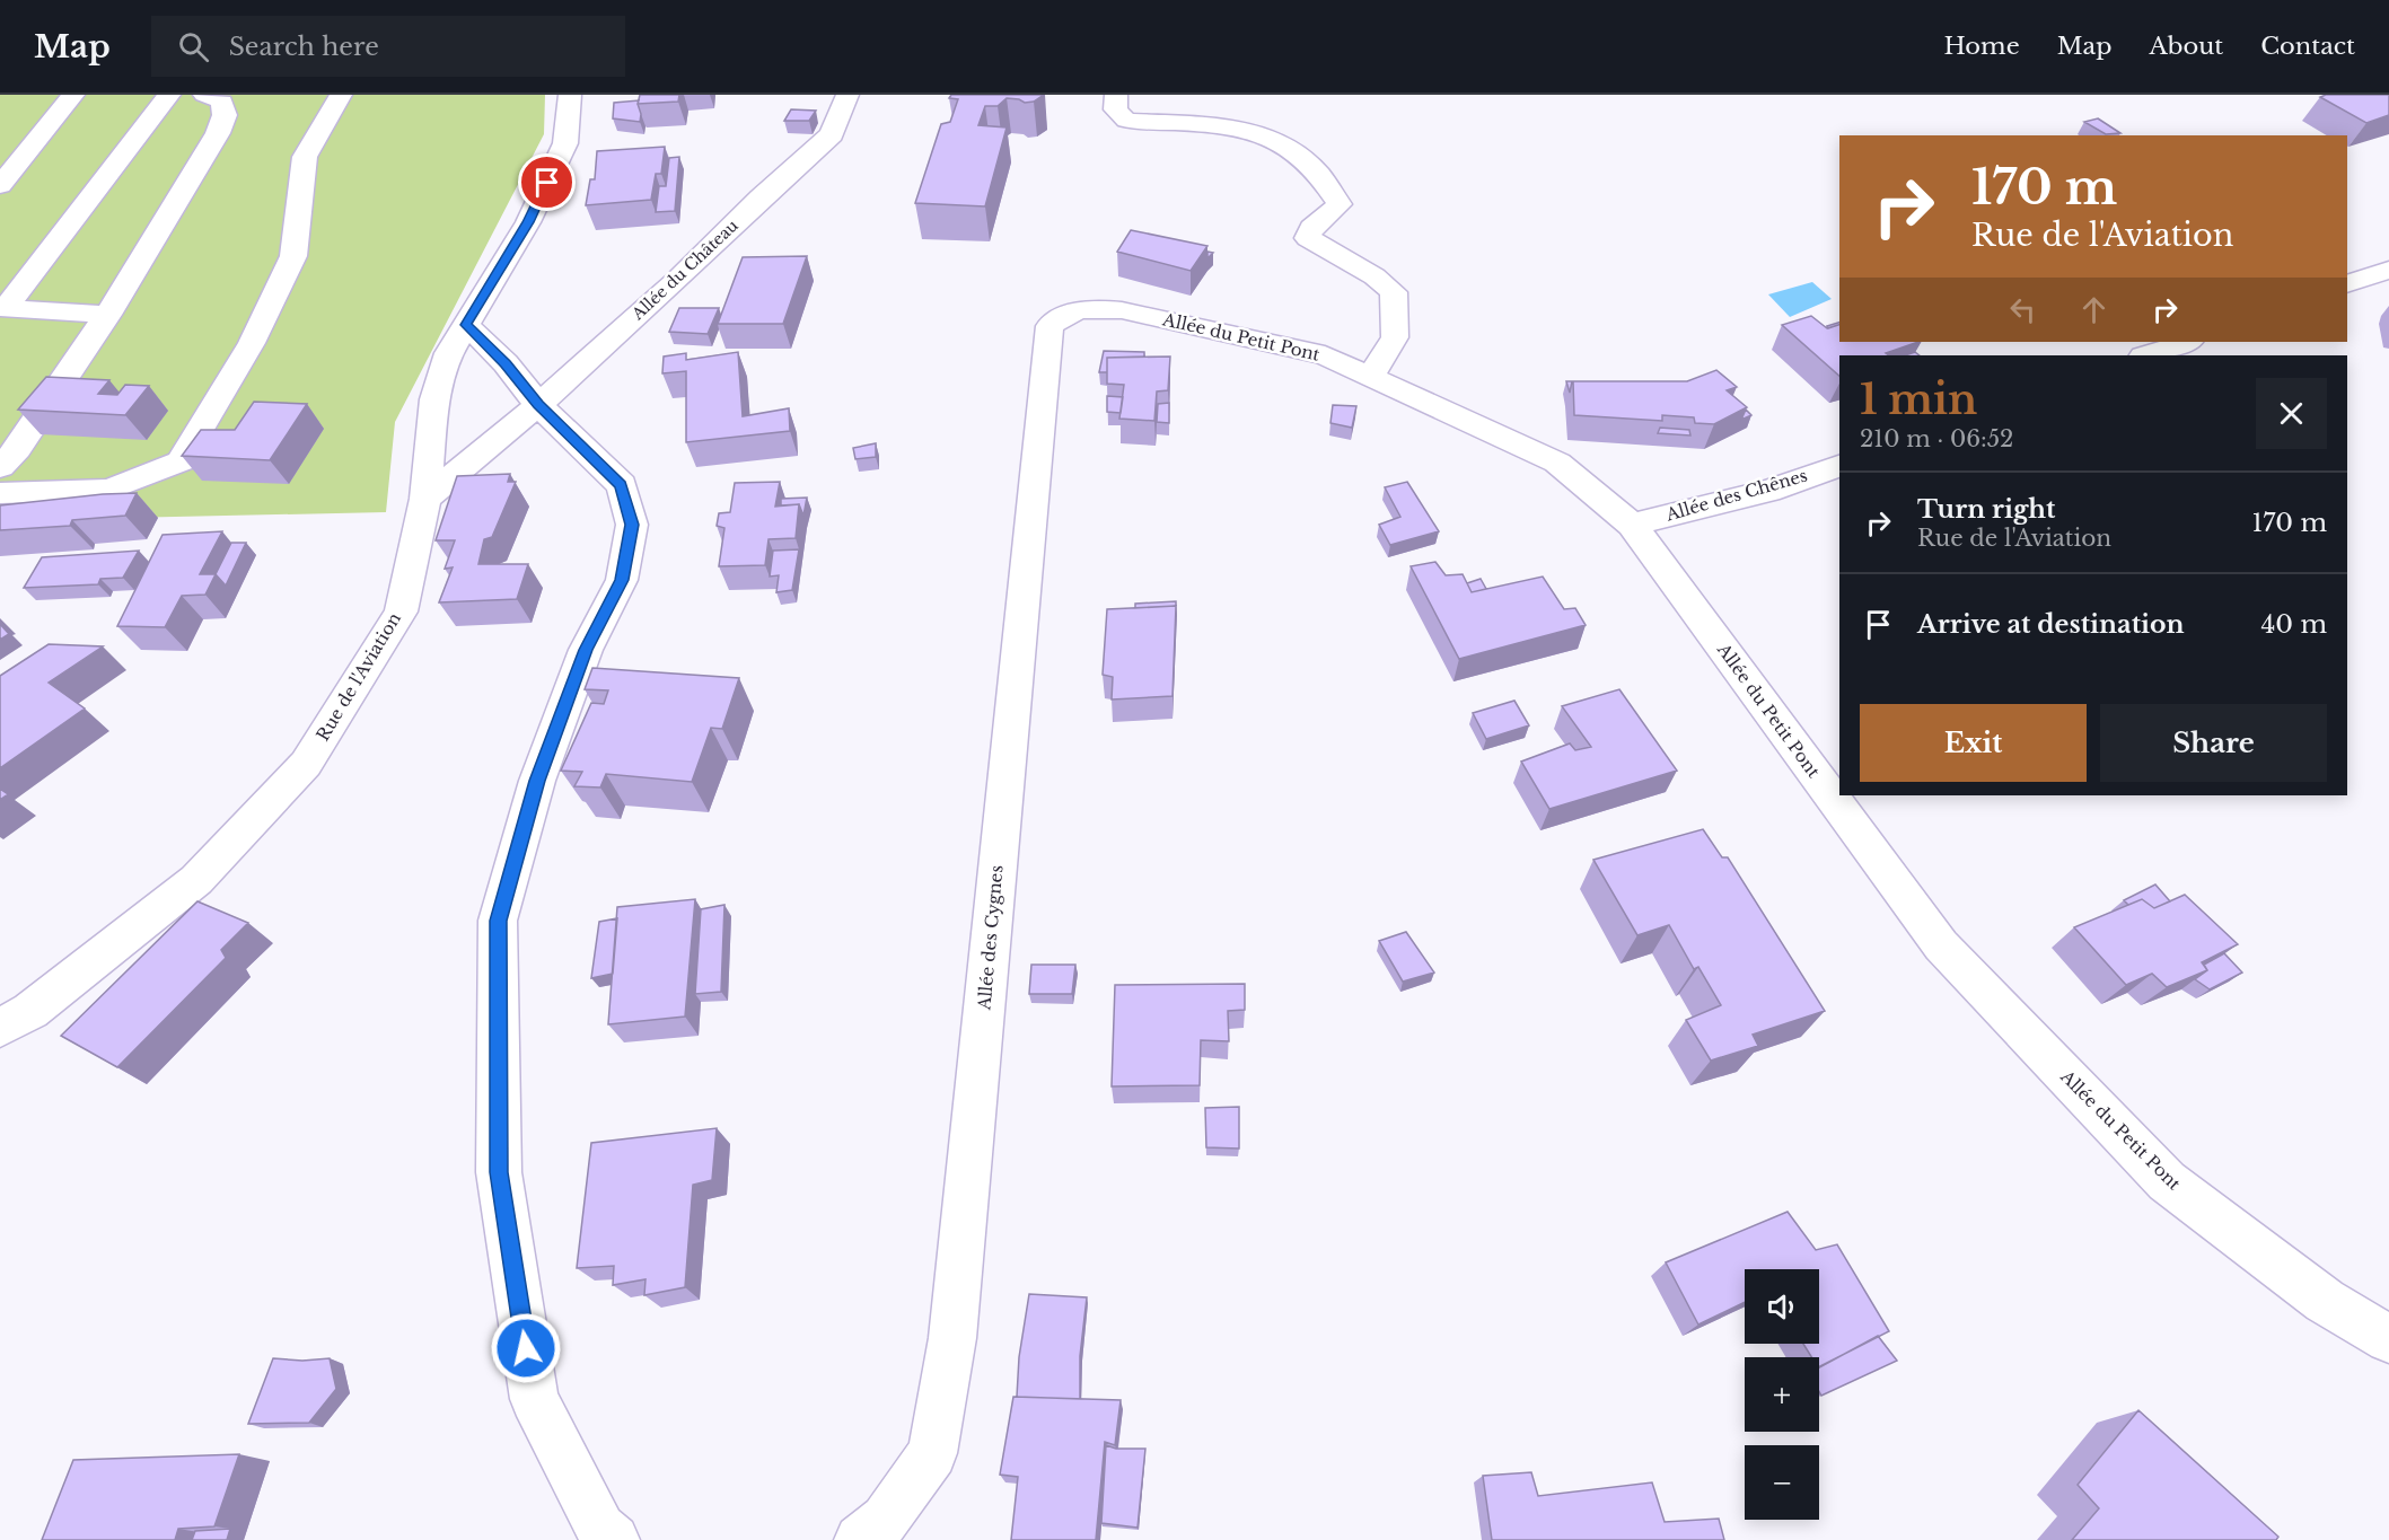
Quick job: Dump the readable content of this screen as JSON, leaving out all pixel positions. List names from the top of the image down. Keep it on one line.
{"streets":{"street":["Allée du Château","Allée du Petit Pont","Allée des Chênes","Rue de l'Aviation","Allée des Cygnes"]},"crossings":[["Allée du Château","Rue de l'Aviation"],["Allée du Petit Pont","Allée des Chênes"],["Allée du Petit Pont","Allée des Cygnes"]],"page":{"header":"Map","search":"Search here","nav":["Home","Map","About","Contact"],"turn":["170 m","Rue de l'Aviation"],"heading":["1 min","210 m · 06:52"],"list":[{"name":"Turn right","note":"Rue de l'Aviation","value":"170 m"},{"name":"Arrive at destination","value":"40 m"}],"buttons":["Exit","Share"],"map_buttons":["+","−"]}}
